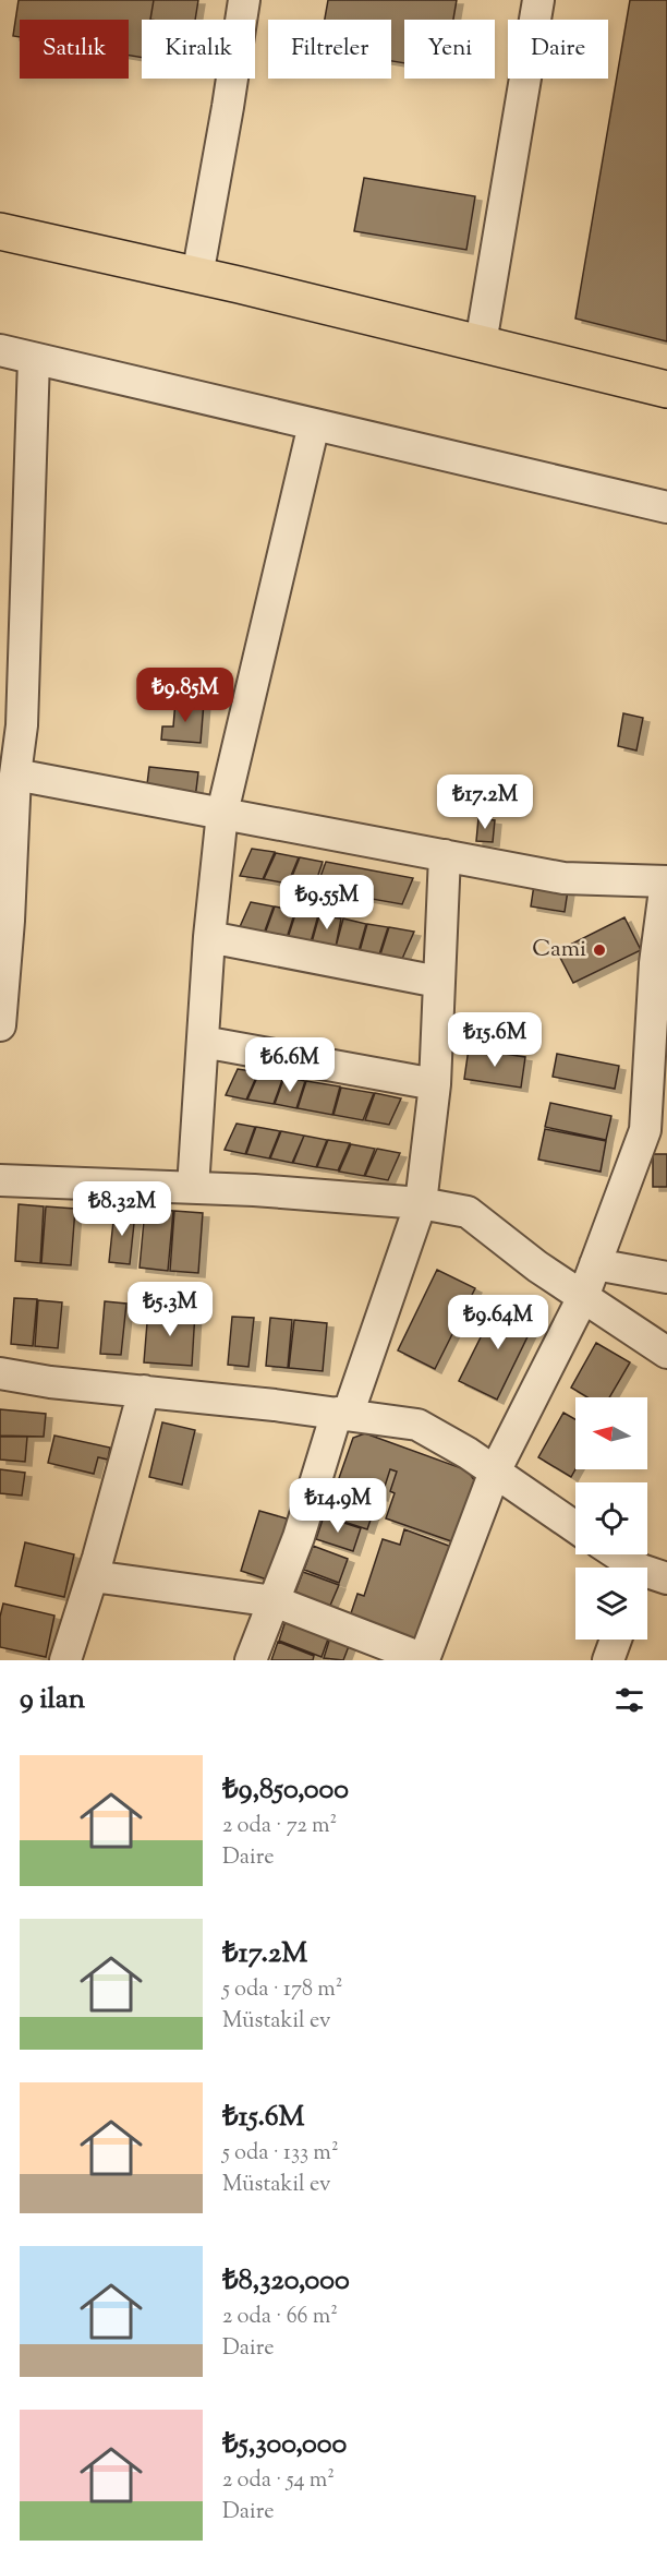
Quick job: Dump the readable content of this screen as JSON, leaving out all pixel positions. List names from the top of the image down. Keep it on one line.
{"places":["Cami"],"north":"left","page":{"chip":["Satılık","Kiralık","Filtreler","Yeni","Daire"],"price":["₺9.85M","₺17.2M","₺9.55M","₺15.6M","₺6.6M","₺8.32M","₺5.3M","₺9.64M","₺14.9M"],"heading":"9 ilan","list":[{"name":"₺9,850,000","note":"2 oda · 72 m² · Daire"},{"name":"₺17.2M","note":"5 oda · 178 m² · Müstakil ev"},{"name":"₺15.6M","note":"5 oda · 133 m² · Müstakil ev"},{"name":"₺8,320,000","note":"2 oda · 66 m² · Daire"},{"name":"₺5,300,000","note":"2 oda · 54 m² · Daire"}]}}
